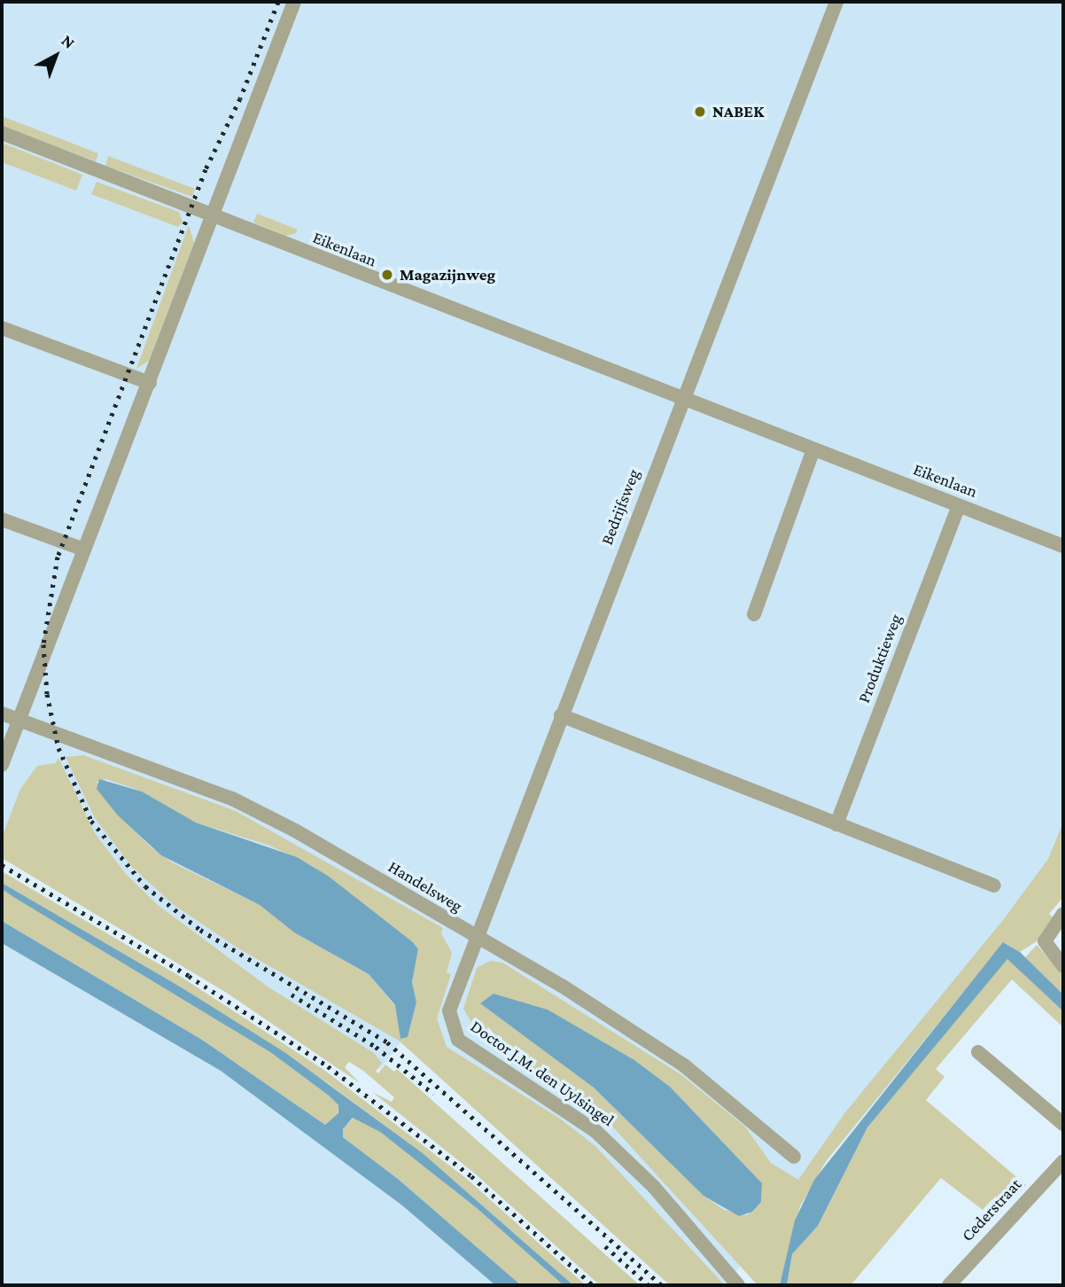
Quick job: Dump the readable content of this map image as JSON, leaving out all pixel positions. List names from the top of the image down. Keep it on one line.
{"streets":{"street":["Eikenlaan","Bedrijfsweg","Produktieweg","Handelsweg","Doctor J.M. den Uylsingel","Cederstraat"]},"crossings":[["Eikenlaan","Bedrijfsweg"],["Eikenlaan","Produktieweg"],["Bedrijfsweg","Handelsweg"],["Bedrijfsweg","Doctor J.M. den Uylsingel"]],"places":["NABEK","Magazijnweg"],"north":"top right"}
